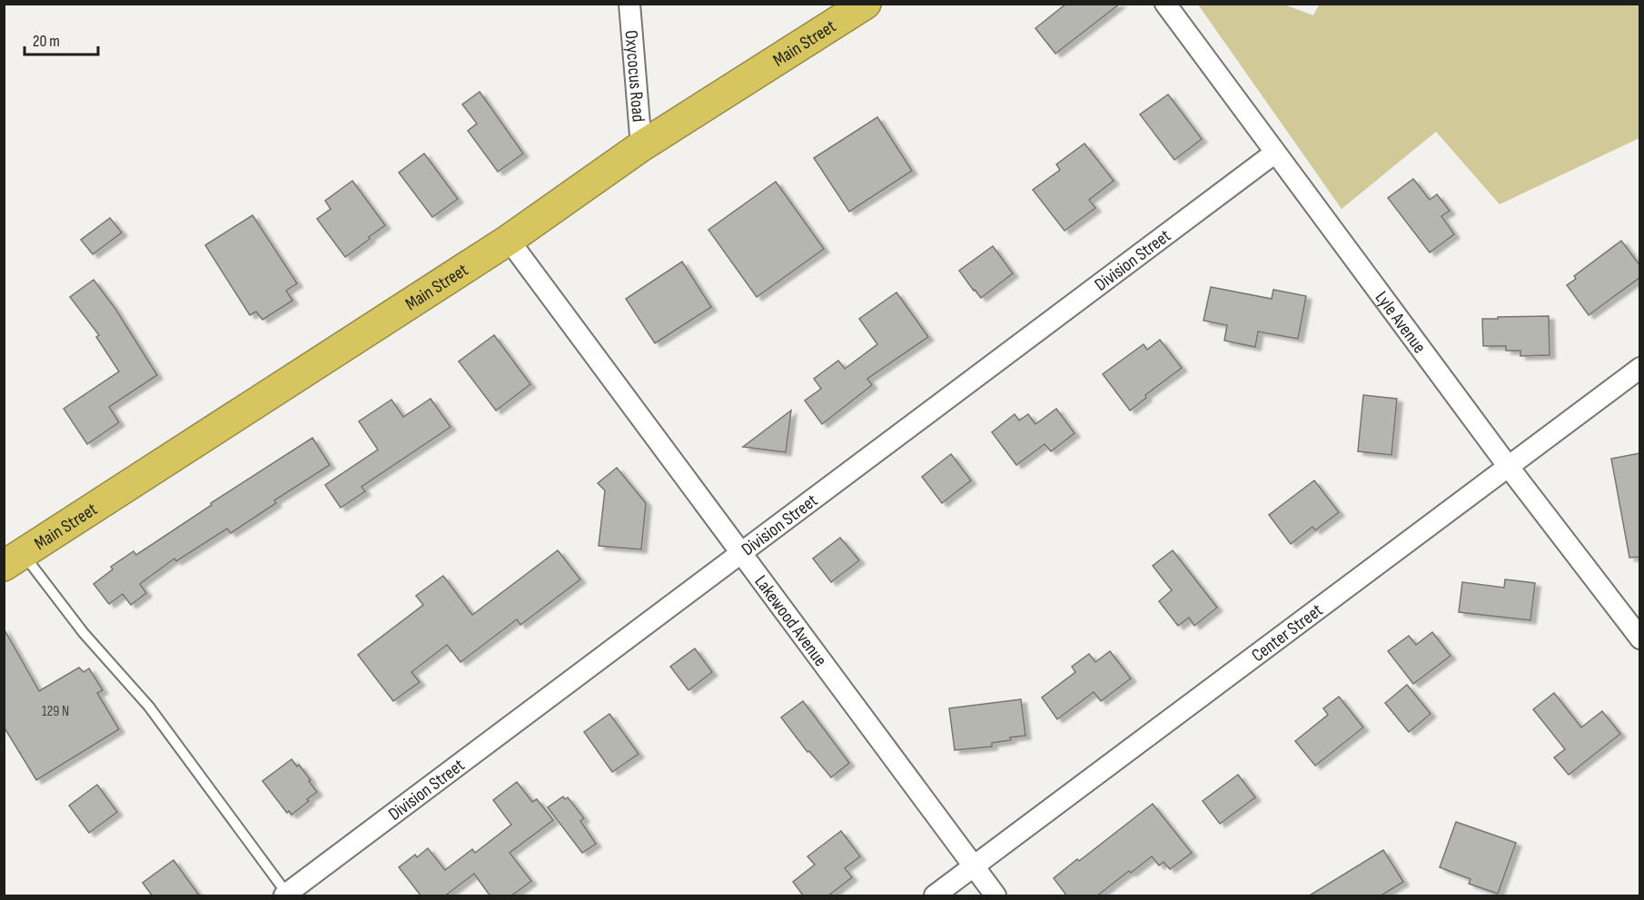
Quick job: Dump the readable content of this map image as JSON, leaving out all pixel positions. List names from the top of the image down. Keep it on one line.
{"streets":{"highway":["Main Street"],"street":["Oxycocus Road","Division Street","Lyle Avenue","Lakewood Avenue","Center Street"]},"crossings":[["Main Street","Oxycocus Road"],["Main Street","Lakewood Avenue"],["Division Street","Lyle Avenue"],["Division Street","Lakewood Avenue"],["Lyle Avenue","Center Street"],["Lakewood Avenue","Center Street"]],"house_numbers":["129 N"],"scale_bar":"20 m"}
